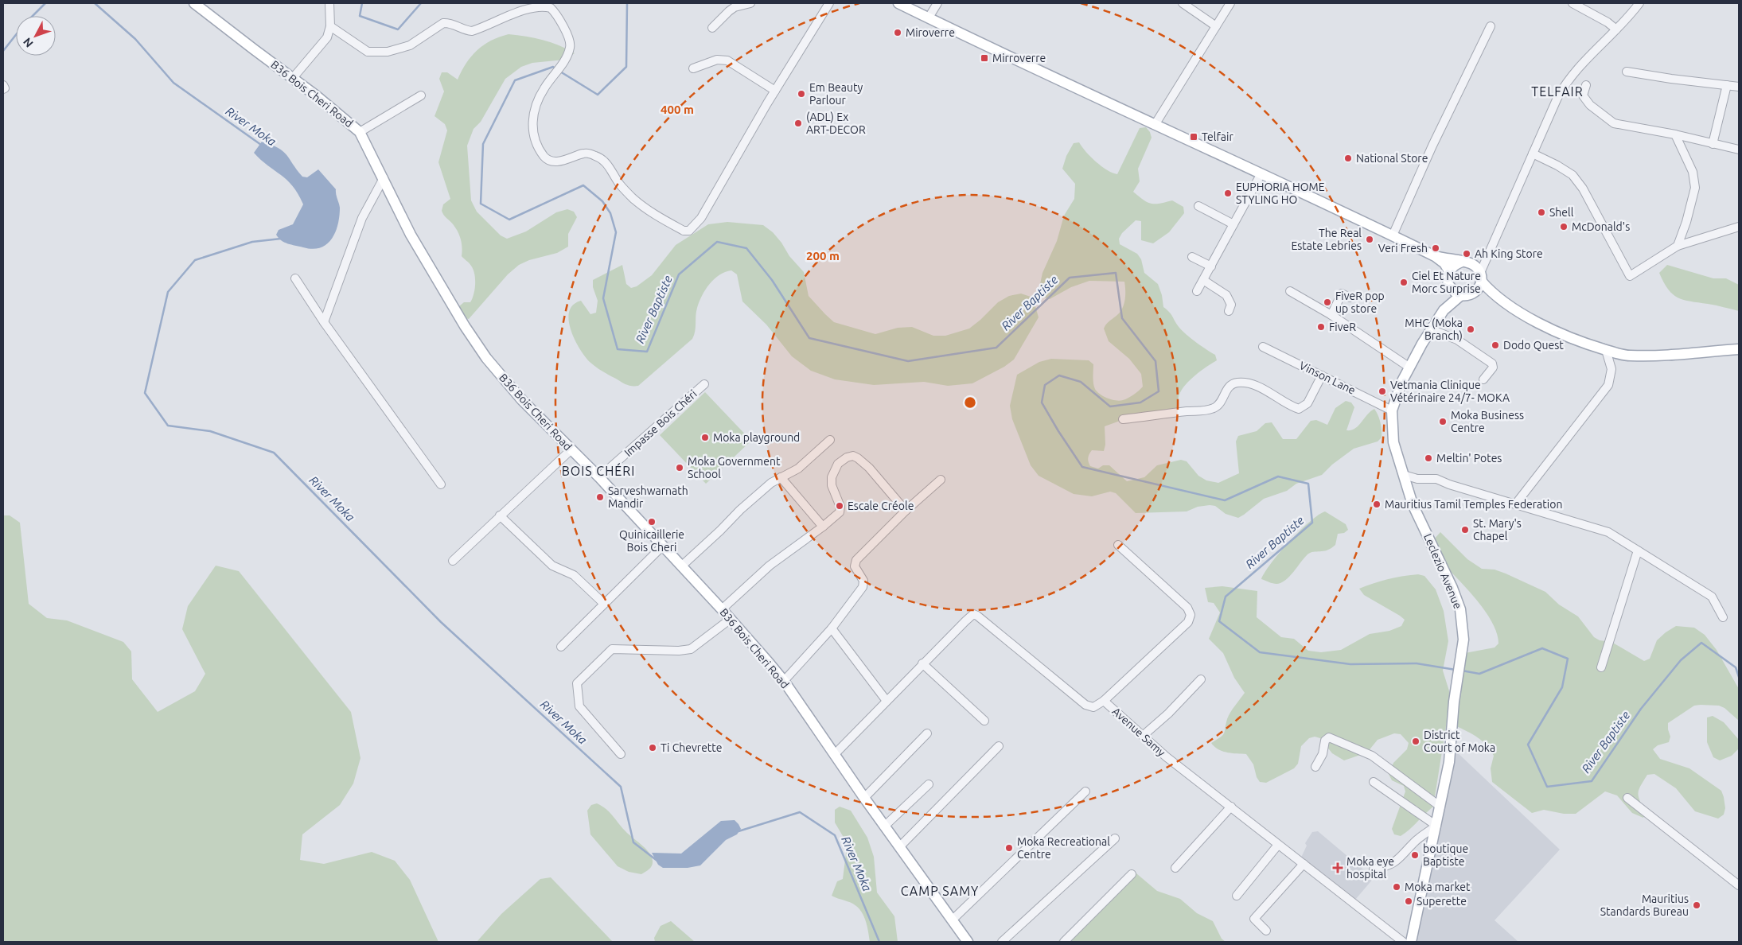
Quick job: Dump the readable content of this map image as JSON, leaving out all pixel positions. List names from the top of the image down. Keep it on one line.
{"streets":{"main road":["B36 Bois Cheri Road","Leclezio Avenue"],"street":["Vinson Lane","Impasse Bois Chéri","Avenue Samy"]},"crossings":[["B36 Bois Cheri Road","Impasse Bois Chéri"],["B36 Bois Cheri Road","Avenue Samy"],["Vinson Lane","Leclezio Avenue"]],"districts":["TELFAIR","BOIS CHÉRI","CAMP SAMY"],"water":["River Moka","River Baptiste"],"places":{"other":["Miroverre","Em Beauty Parlour","(ADL) Ex ART-DECOR","National Store","EUPHORIA HOME STYLING HO","Shell","McDonald's","The Real Estate Lebries","Veri Fresh","Ah King Store","Ciel Et Nature Morc Surprise","FiveR pop up store","FiveR","MHC (Moka Branch)","Dodo Quest","Vetmania Clinique Vétérinaire 24/7- MOKA","Moka Business Centre","Moka playground","Meltin' Potes","Moka Government School","Sarveshwarnath Mandir","Mauritius Tamil Temples Federation","Escale Créole","Quinicaillerie Bois Cheri","St. Mary's Chapel","District Court of Moka","Ti Chevrette","Moka Recreational Centre","boutique Baptiste","Moka market","Superette","Mauritius Standards Bureau"],"transit":["Mirroverre","Telfair"],"health":["Moka eye hospital"]},"north":"bottom left","rings":["400 m","200 m"]}
